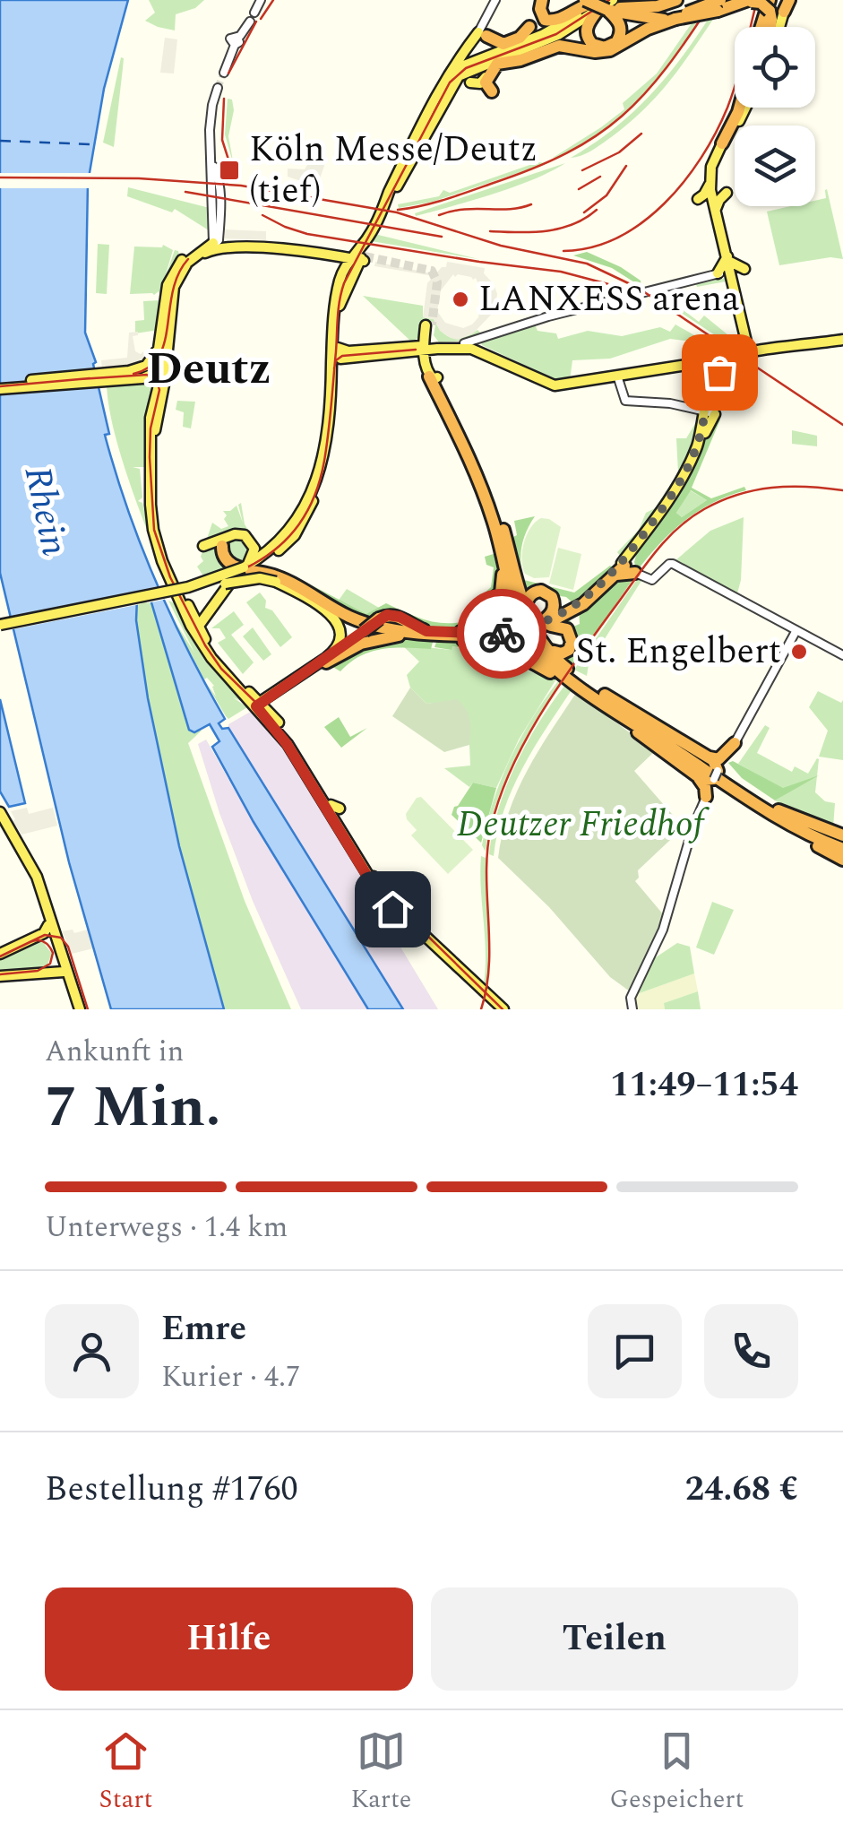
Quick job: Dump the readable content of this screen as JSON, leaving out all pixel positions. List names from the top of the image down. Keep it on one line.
{"districts":["Deutz"],"water":["Rhein"],"parks":["Deutzer Friedhof"],"places":{"transit":["Köln Messe/Deutz (tief)"],"other":["LANXESS arena","St. Engelbert"]},"page":{"heading":["7 Min.","Ankunft in","11:49–11:54"],"panel":["Emre","Kurier · 4.7","Bestellung #1760","24.68 €"],"bar":"Unterwegs · 1.4 km","buttons":["Hilfe","Teilen"],"tabs":["Start","Karte","Gespeichert"]}}
